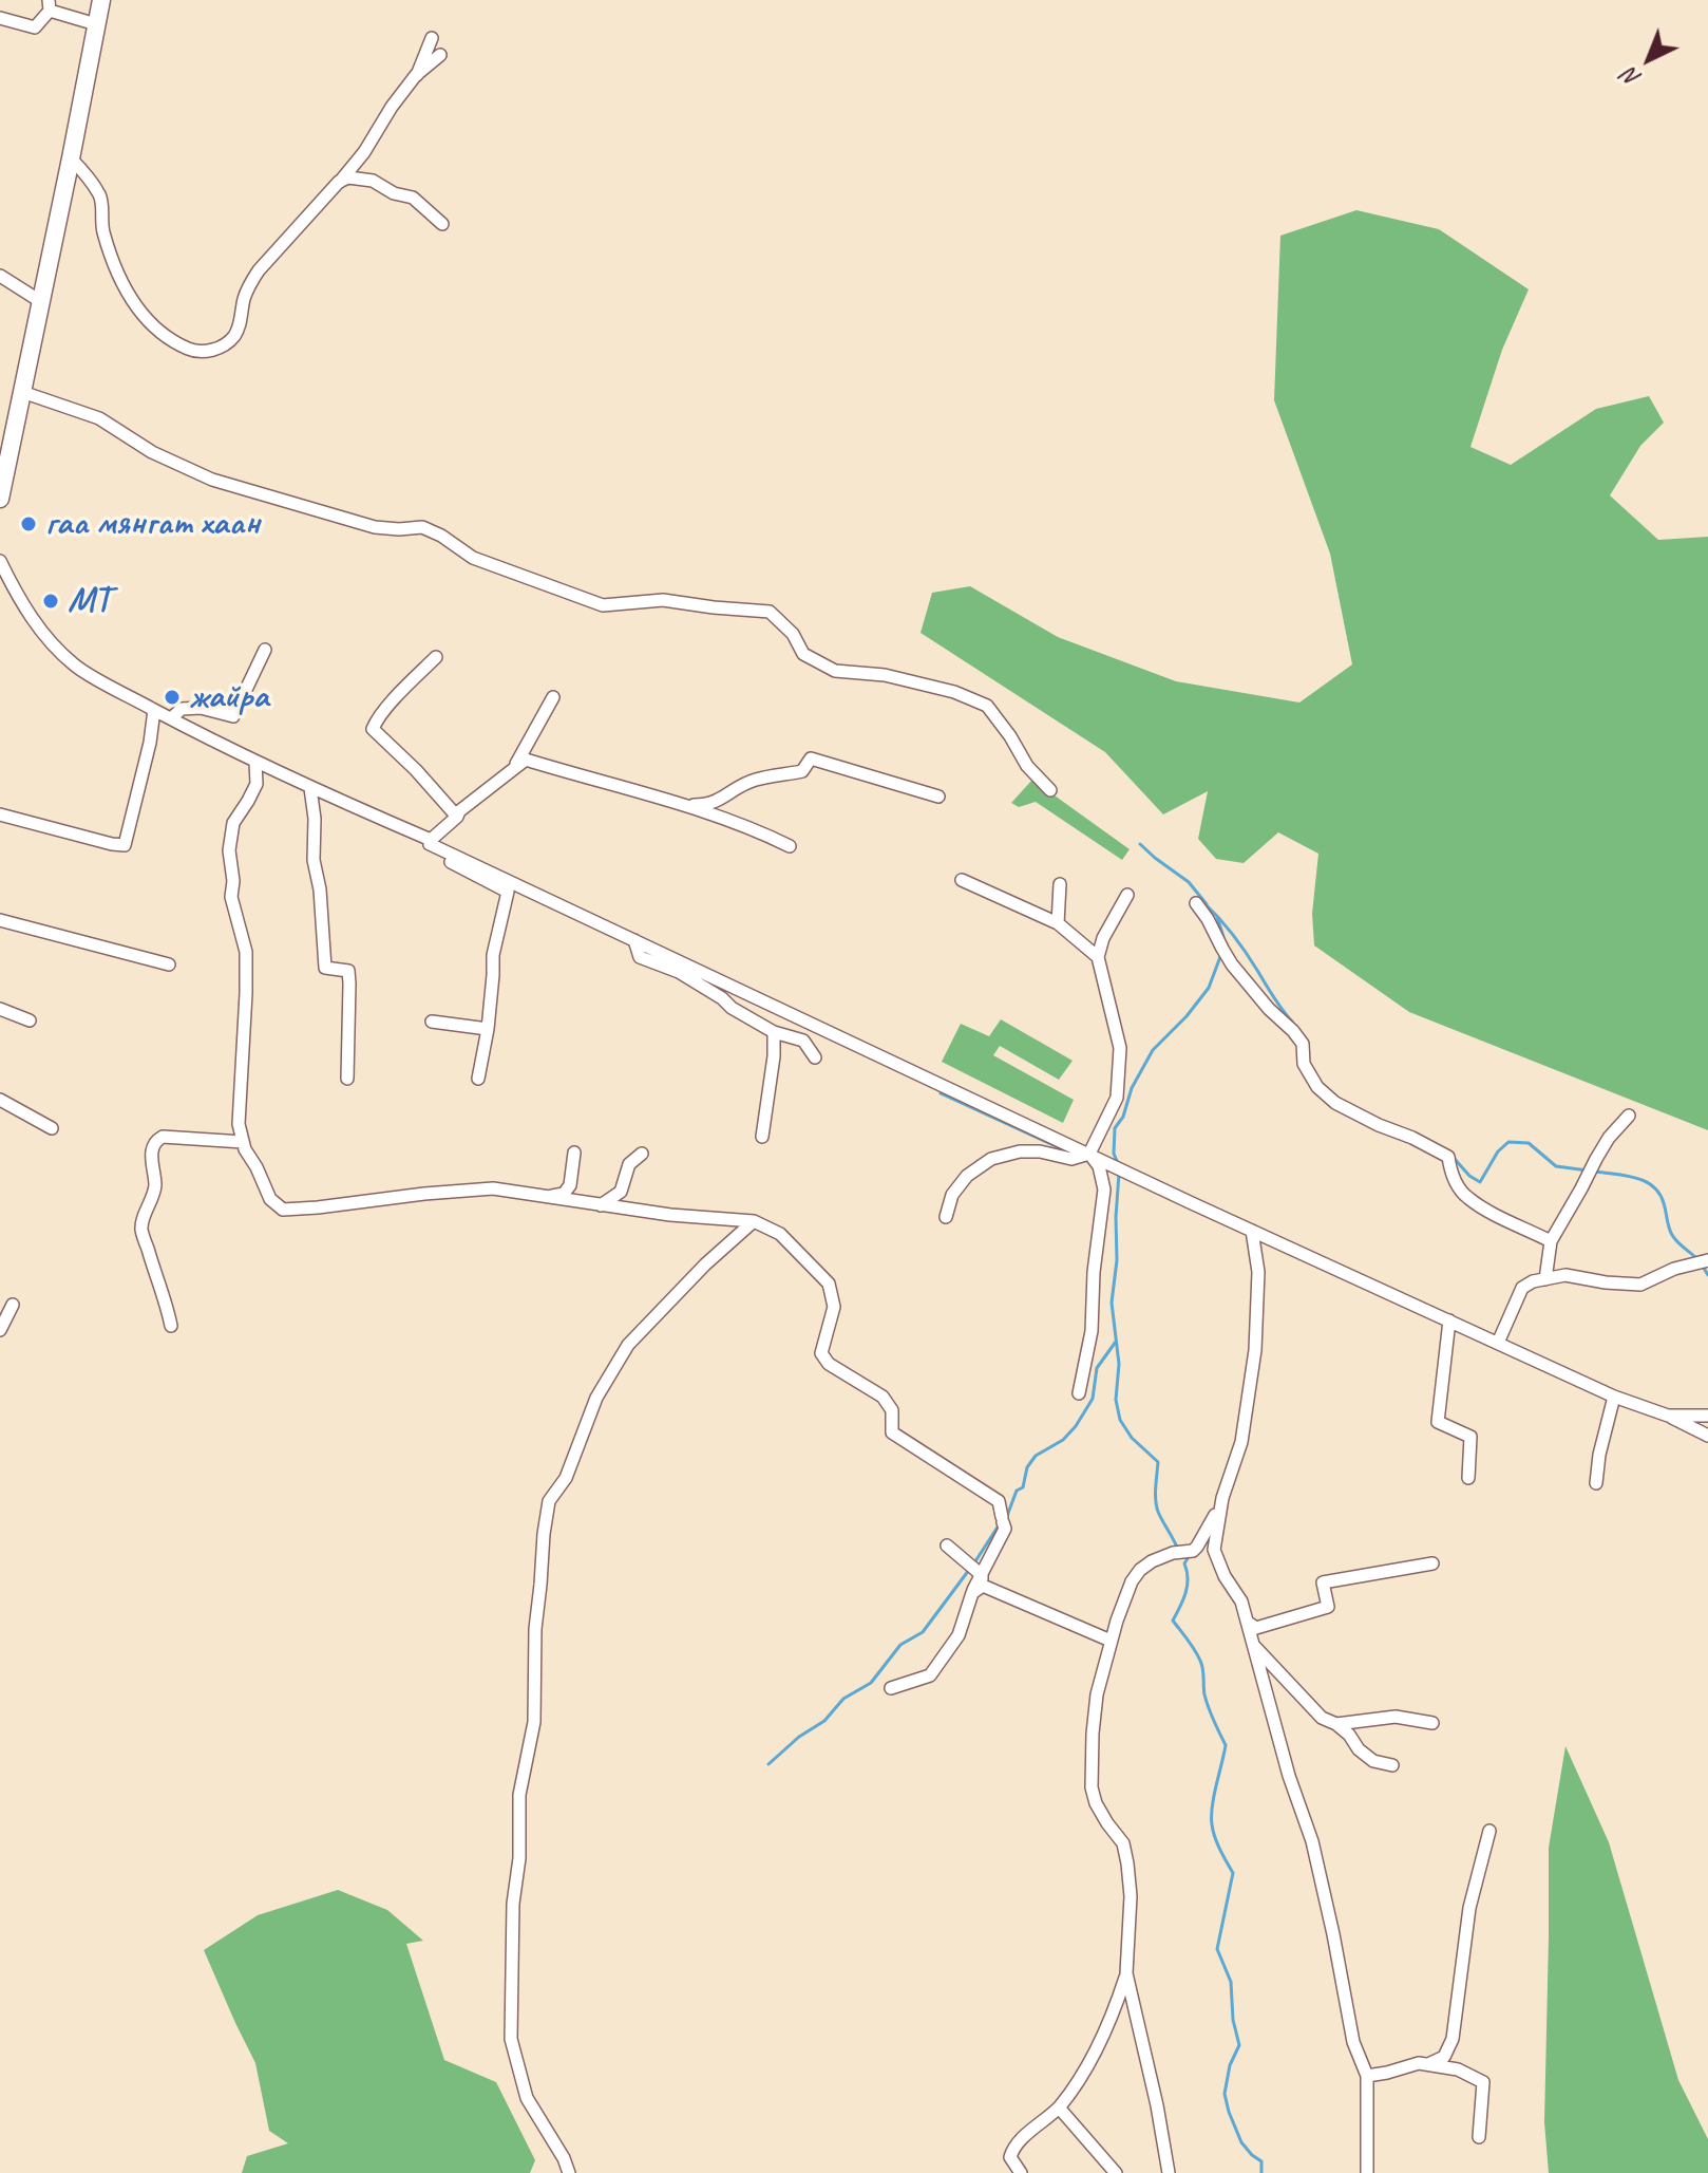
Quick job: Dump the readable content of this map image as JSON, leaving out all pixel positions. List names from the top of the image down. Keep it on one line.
{"places":["гаа мянгат хаан","MT","жайра"],"north":"bottom left"}
